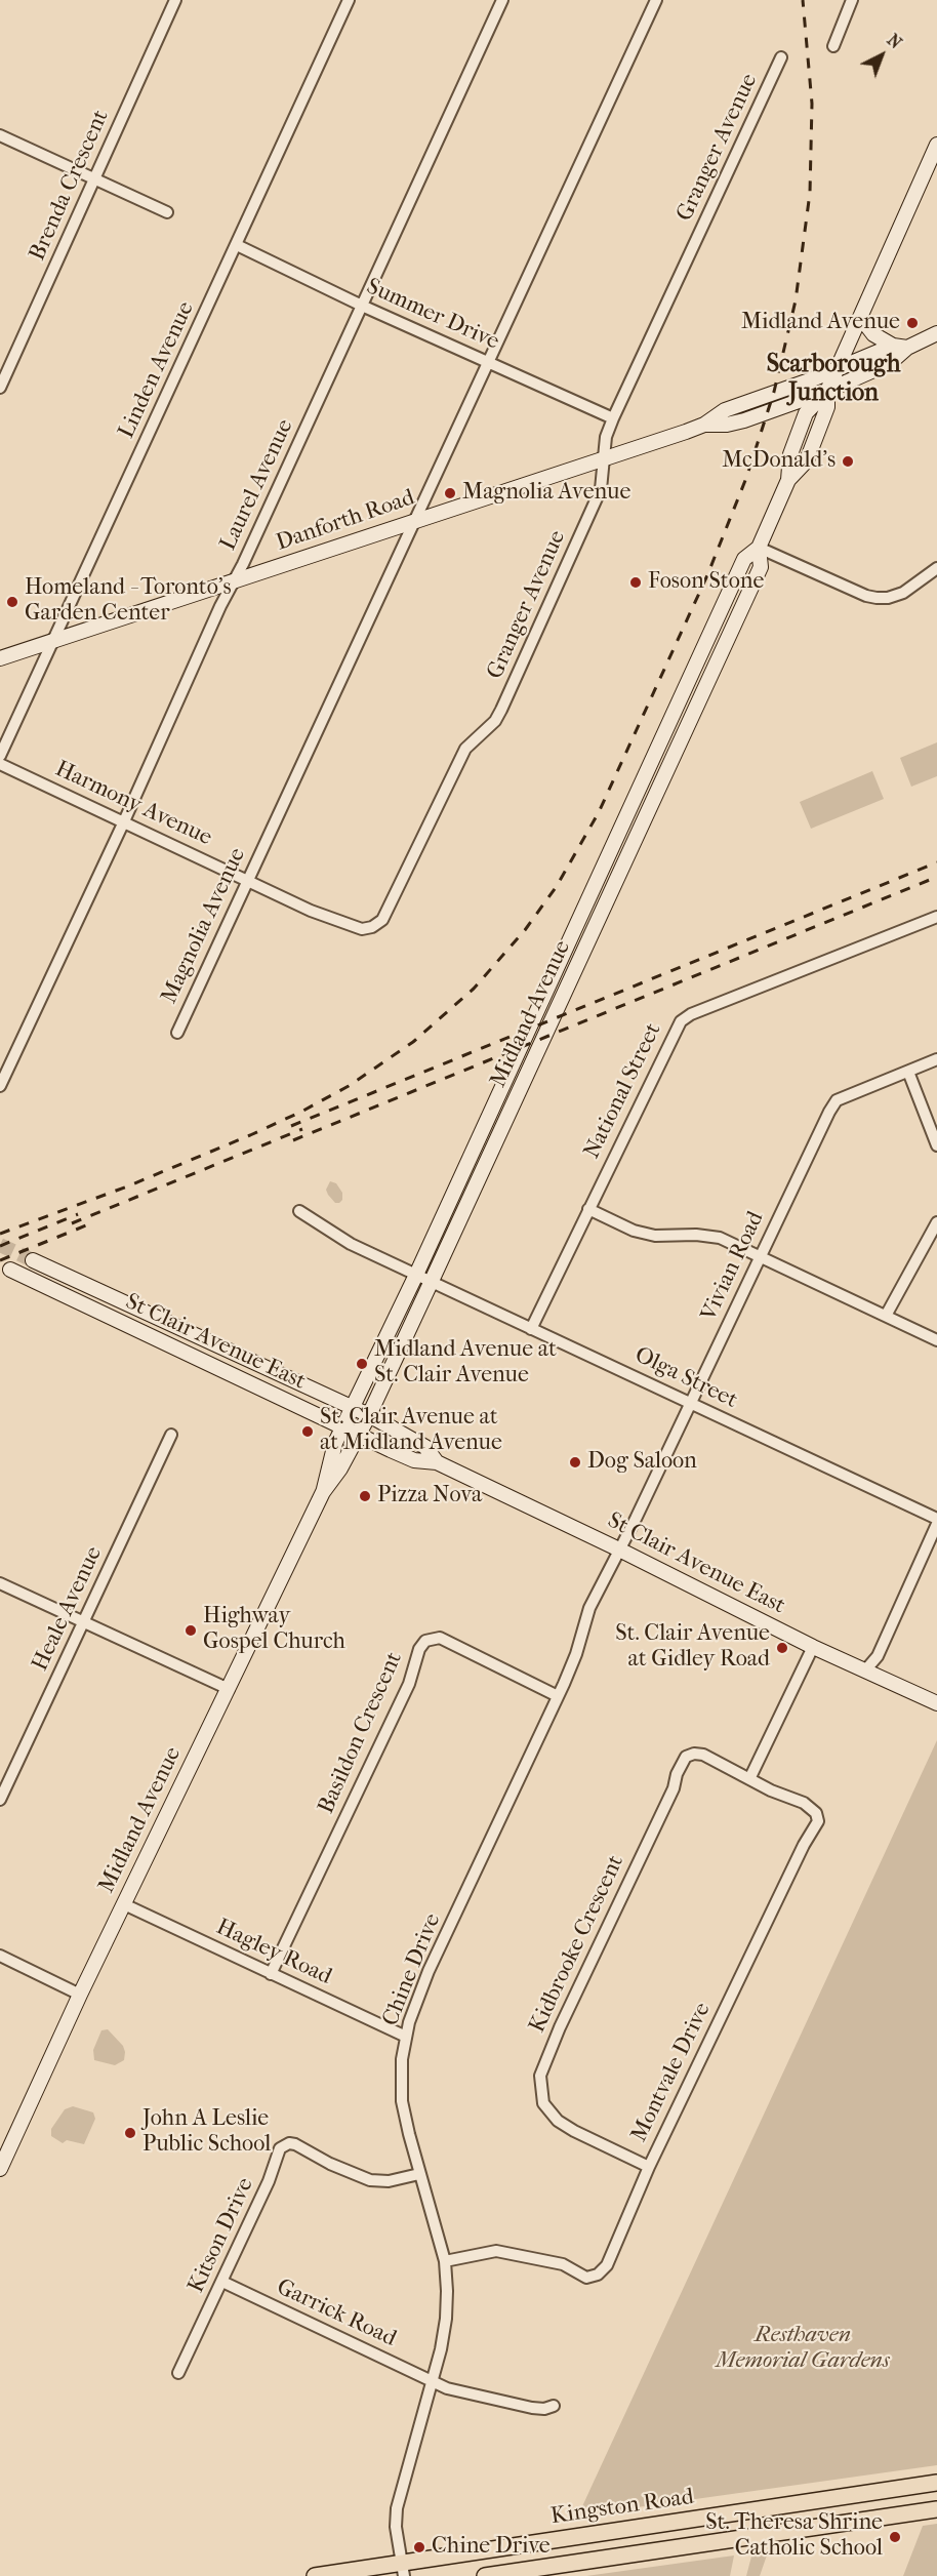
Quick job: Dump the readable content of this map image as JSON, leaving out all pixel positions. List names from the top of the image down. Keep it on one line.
{"streets":{"main road":["Danforth Road","Midland Avenue","St Clair Avenue East","Kingston Road"],"street":["Granger Avenue","Brenda Crescent","Summer Drive","Linden Avenue","Laurel Avenue","Harmony Avenue","Magnolia Avenue","National Street","Vivian Road","Olga Street","Heale Avenue","Basildon Crescent","Kidbrooke Crescent","Hagley Road","Chine Drive","Montvale Drive","Kitson Drive","Garrick Road"]},"crossings":[["Granger Avenue","Summer Drive"],["Granger Avenue","Danforth Road"],["Granger Avenue","Harmony Avenue"],["Granger Avenue","Magnolia Avenue"],["Summer Drive","Linden Avenue"],["Summer Drive","Laurel Avenue"],["Summer Drive","Magnolia Avenue"],["Linden Avenue","Danforth Road"],["Laurel Avenue","Danforth Road"],["Laurel Avenue","Harmony Avenue"],["Danforth Road","Magnolia Avenue"],["Danforth Road","Midland Avenue"],["Harmony Avenue","Magnolia Avenue"],["Midland Avenue","St Clair Avenue East"],["Midland Avenue","Olga Street"],["Midland Avenue","Hagley Road"],["National Street","Olga Street"],["Vivian Road","St Clair Avenue East"],["Vivian Road","Olga Street"],["Vivian Road","Chine Drive"],["St Clair Avenue East","Chine Drive"],["Basildon Crescent","Hagley Road"],["Basildon Crescent","Chine Drive"],["Kidbrooke Crescent","Montvale Drive"],["Hagley Road","Chine Drive"],["Chine Drive","Montvale Drive"],["Chine Drive","Kitson Drive"],["Chine Drive","Garrick Road"],["Chine Drive","Kingston Road"],["Kitson Drive","Garrick Road"]],"districts":["Scarborough Junction"],"parks":["Resthaven Memorial Gardens"],"places":["Midland Avenue","McDonald's","Magnolia Avenue","Foson Stone","Homeland - Toronto's Garden Center","Midland Avenue at St. Clair Avenue","St. Clair Avenue at at Midland Avenue","Dog Saloon","Pizza Nova","Highway Gospel Church","St. Clair Avenue at Gidley Road","John A Leslie Public School","St. Theresa Shrine Catholic School","Chine Drive"],"north":"top right"}
